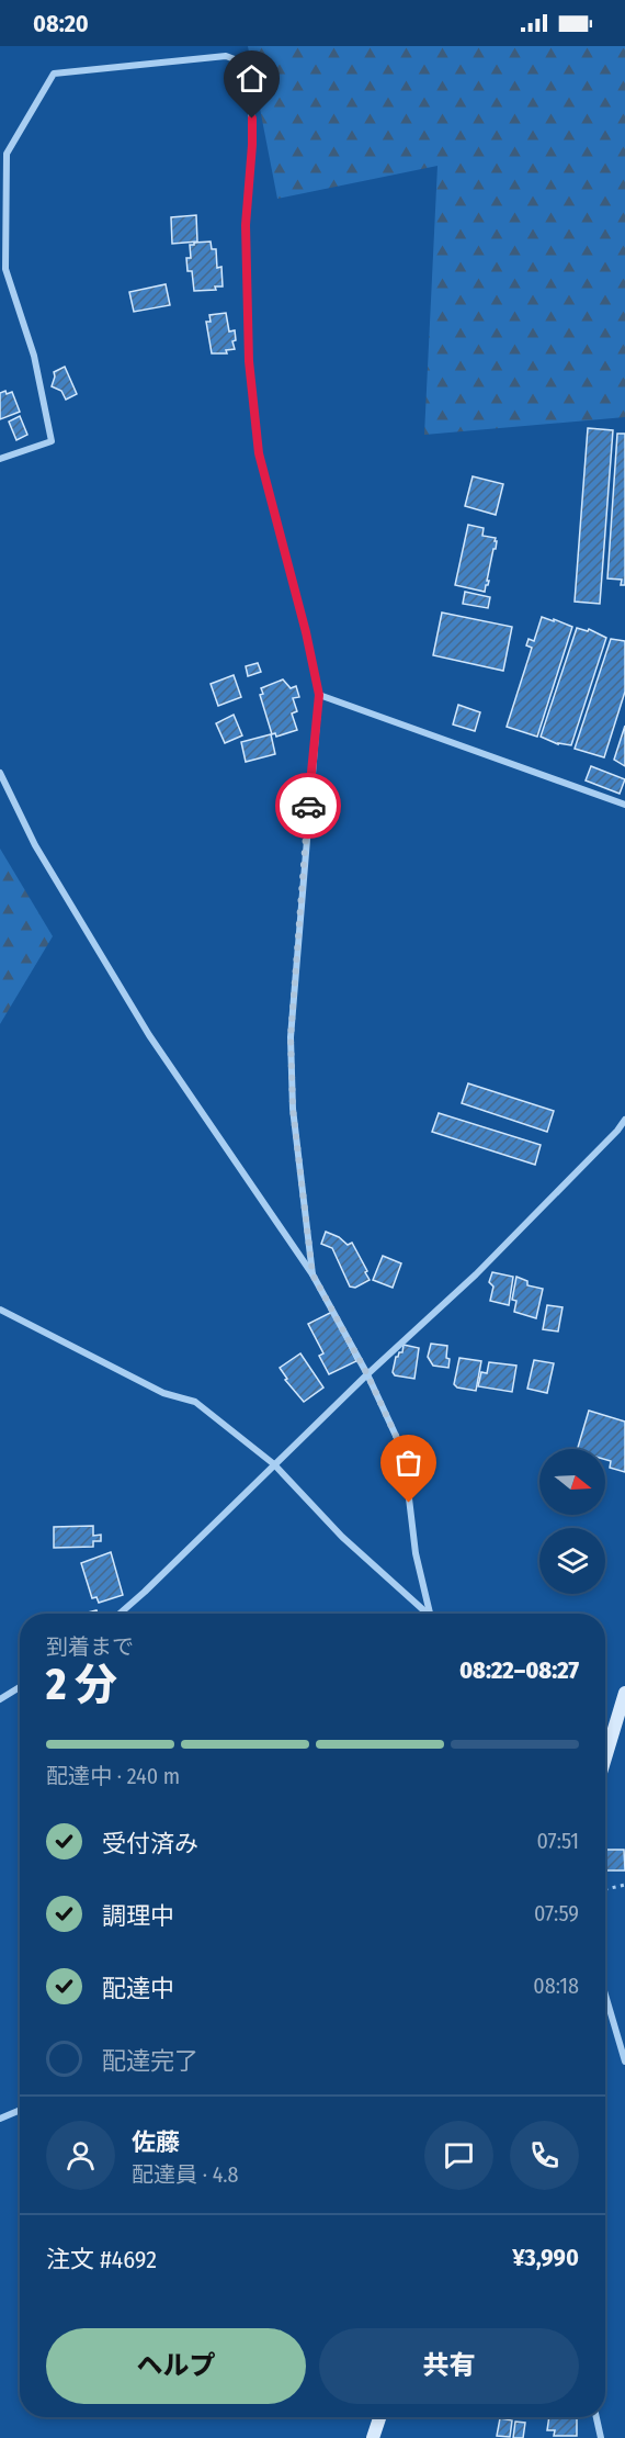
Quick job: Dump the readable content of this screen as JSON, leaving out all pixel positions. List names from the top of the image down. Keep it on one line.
{"north":"right","page":{"status":"08:20","heading":["2 分","到着まで","08:22–08:27"],"panel":["佐藤","配達員 · 4.8","注文 #4692","¥3,990"],"bar":"配達中 · 240 m","list":[["受付済み","07:51"],["調理中","07:59"],["配達中","08:18"],"配達完了"],"buttons":["ヘルプ","共有"]}}
